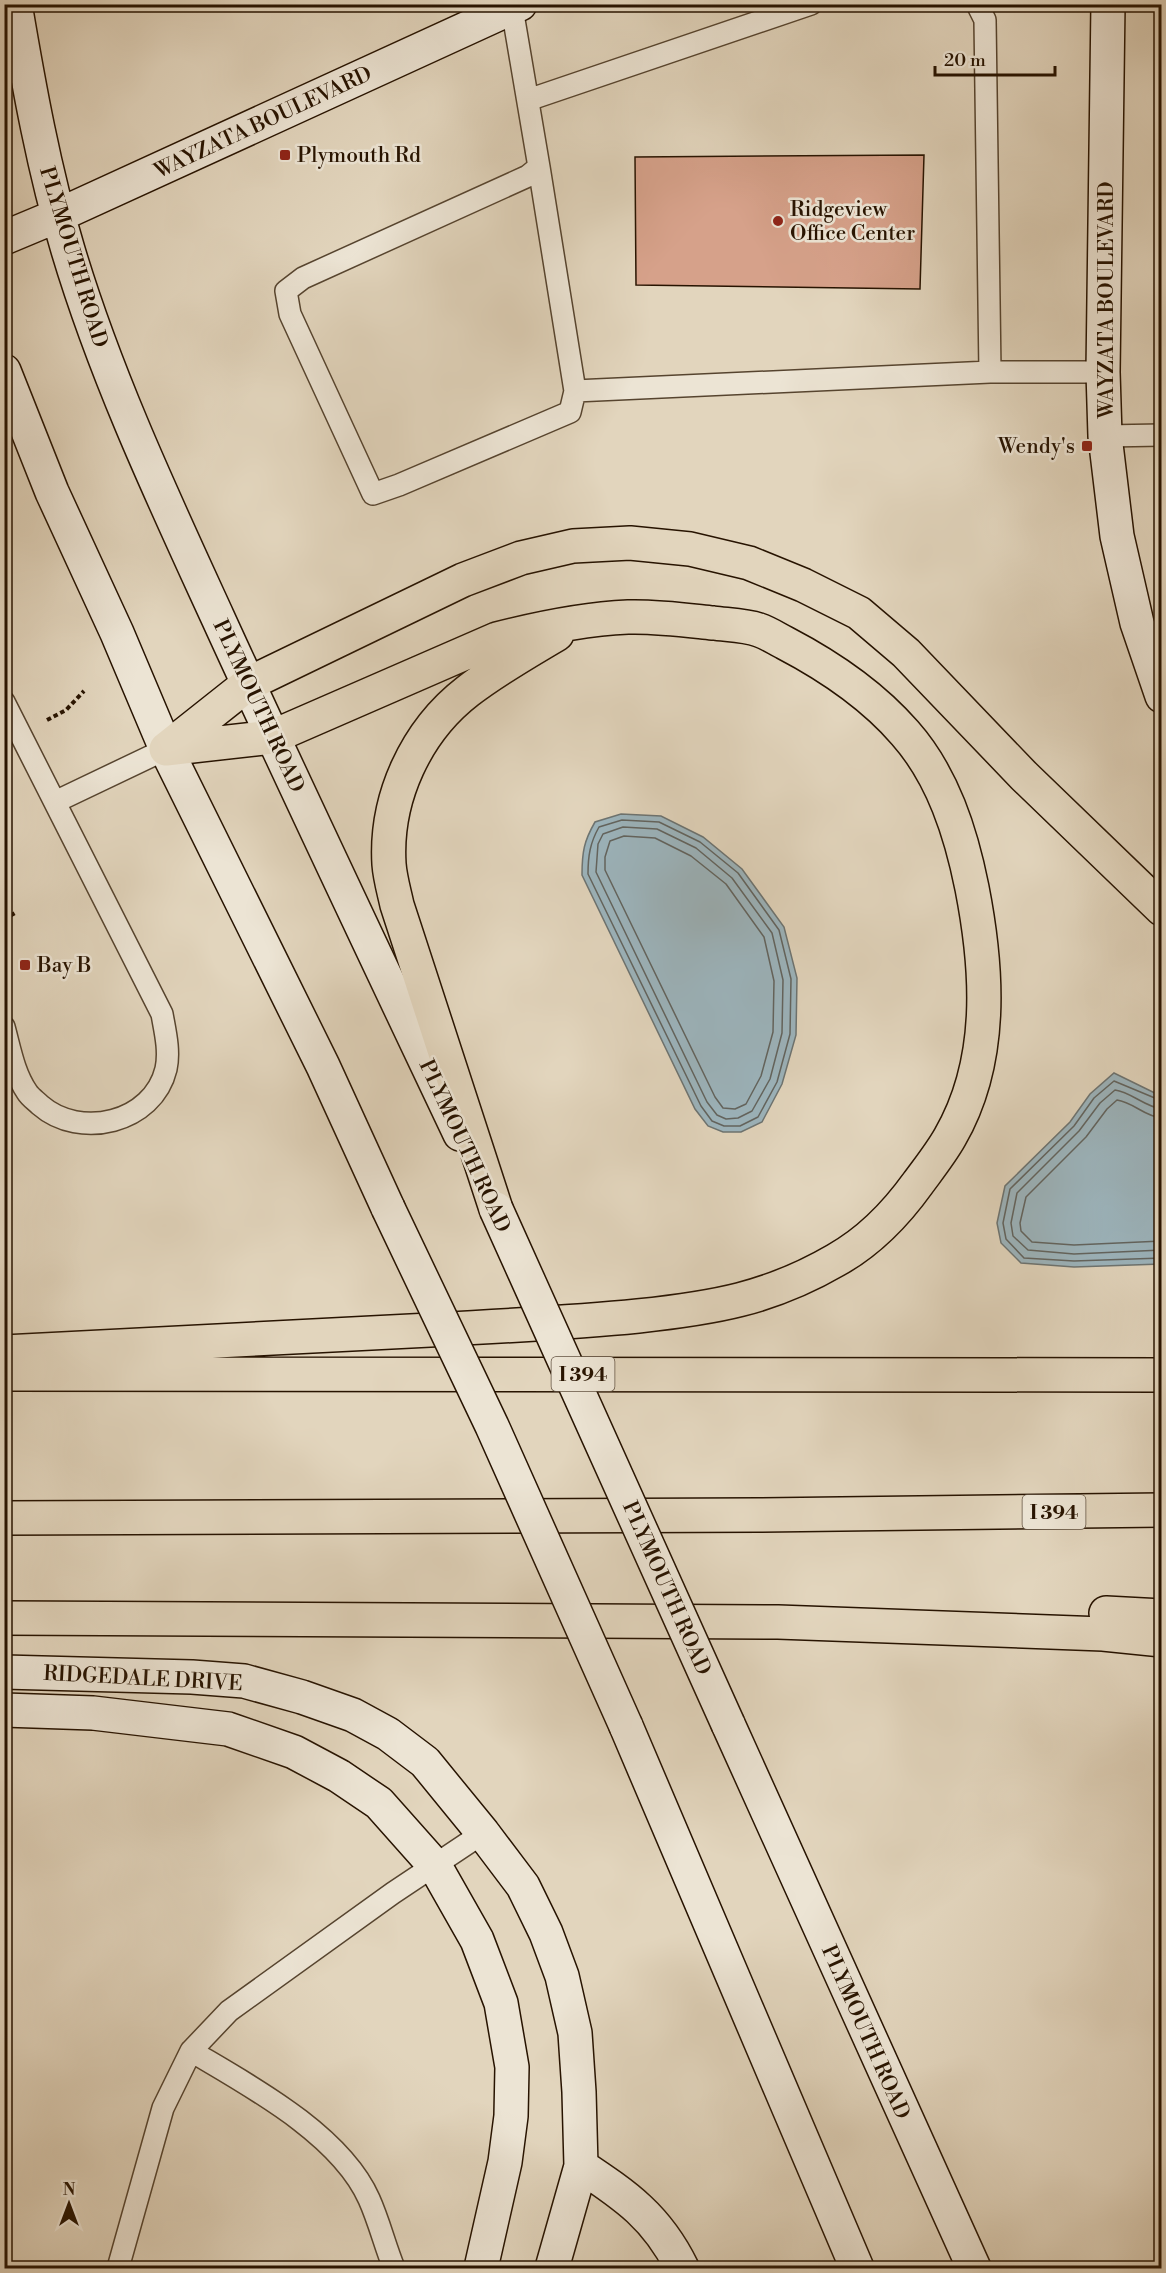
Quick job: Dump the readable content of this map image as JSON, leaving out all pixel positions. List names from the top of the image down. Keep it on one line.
{"streets":{"highway":["I 394"],"main road":["WAYZATA BOULEVARD","PLYMOUTH ROAD","RIDGEDALE DRIVE"]},"crossings":[["WAYZATA BOULEVARD","PLYMOUTH ROAD"]],"places":{"transit":["Plymouth Rd","Wendy's","Bay B"],"other":["Ridgeview Office Center"]},"scale_bar":"20 m","north":"top"}
